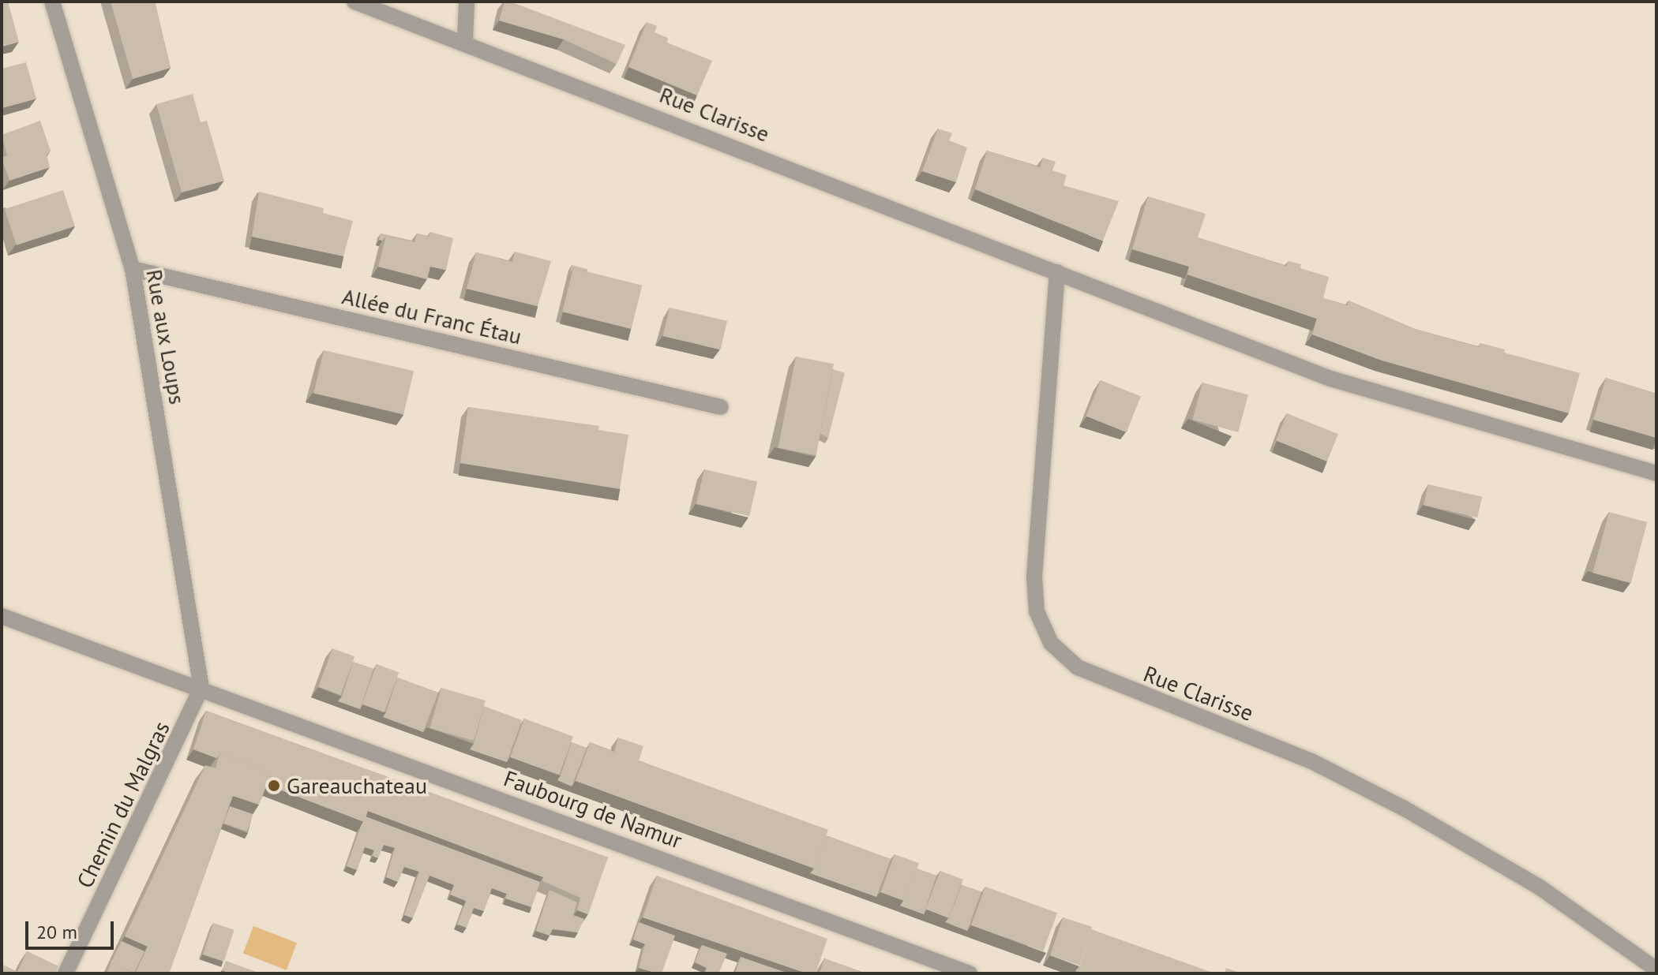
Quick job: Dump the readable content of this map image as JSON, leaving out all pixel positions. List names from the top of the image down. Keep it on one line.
{"streets":{"street":["Rue Clarisse","Allée du Franc Étau","Rue aux Loups","Chemin du Malgras","Faubourg de Namur"]},"crossings":[["Allée du Franc Étau","Rue aux Loups"],["Rue aux Loups","Chemin du Malgras"],["Rue aux Loups","Faubourg de Namur"],["Chemin du Malgras","Faubourg de Namur"]],"places":["Gareauchateau"],"scale_bar":"20 m"}
